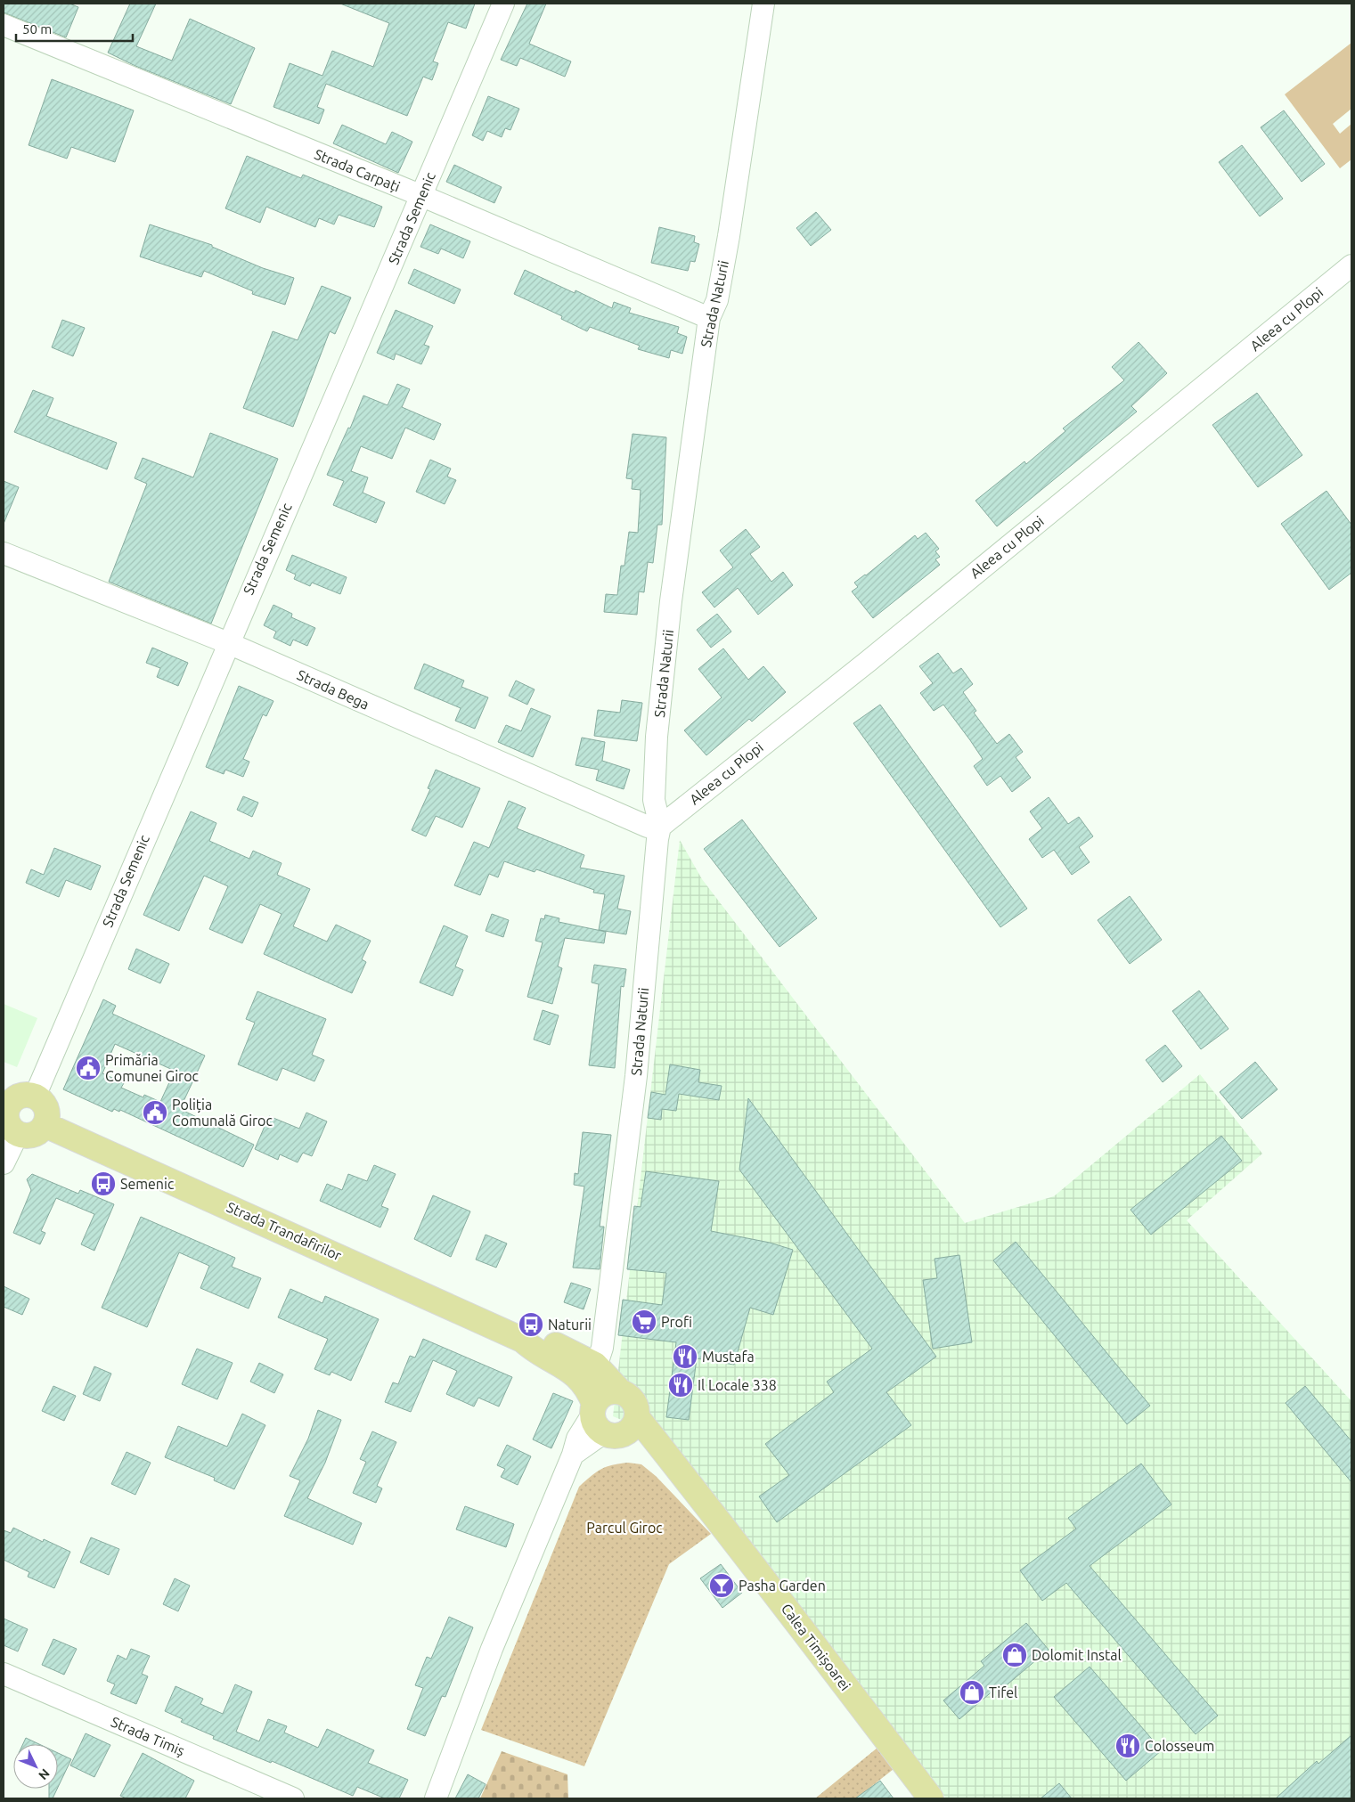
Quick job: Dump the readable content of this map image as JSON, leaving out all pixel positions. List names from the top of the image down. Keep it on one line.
{"streets":{"main road":["Strada Trandafirilor","Calea Timișoarei"],"street":["Strada Carpați","Strada Semenic","Strada Naturii","Aleea cu Plopi","Strada Bega","Strada Timiș"]},"crossings":[["Strada Carpați","Strada Semenic"],["Strada Carpați","Strada Naturii"],["Strada Semenic","Strada Bega"],["Strada Semenic","Strada Trandafirilor"],["Strada Naturii","Aleea cu Plopi"],["Strada Naturii","Strada Bega"],["Strada Naturii","Strada Trandafirilor"],["Strada Naturii","Calea Timișoarei"],["Aleea cu Plopi","Strada Bega"],["Strada Trandafirilor","Calea Timișoarei"]],"parks":["Parcul Giroc"],"places":{"public building":["Primăria Comunei Giroc","Poliția Comunală Giroc"],"bus stop":["Semenic","Naturii"],"supermarket":["Profi"],"restaurant":["Mustafa","Il Locale 338","Colosseum"],"bar":["Pasha Garden"],"shop":["Dolomit Instal","Tifel"]},"scale_bar":"50 m","north":"bottom right"}
